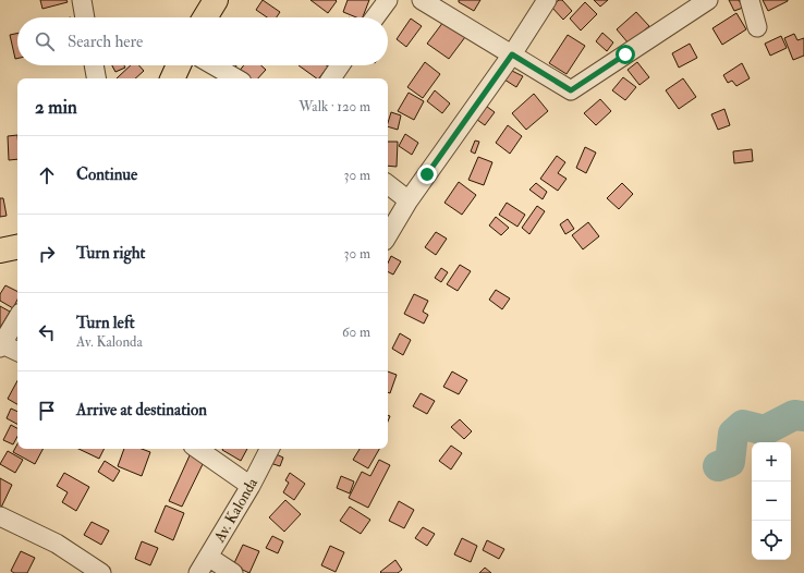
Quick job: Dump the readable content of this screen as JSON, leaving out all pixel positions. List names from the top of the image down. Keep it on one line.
{"streets":{"street":["Av. Kalonda"]},"page":{"search":"Search here","heading":["2 min","Walk · 120 m"],"list":[["Continue","30 m"],["Turn right","30 m"],["Turn left","Av. Kalonda","60 m"],"Arrive at destination"],"map_buttons":["+","−"]}}
